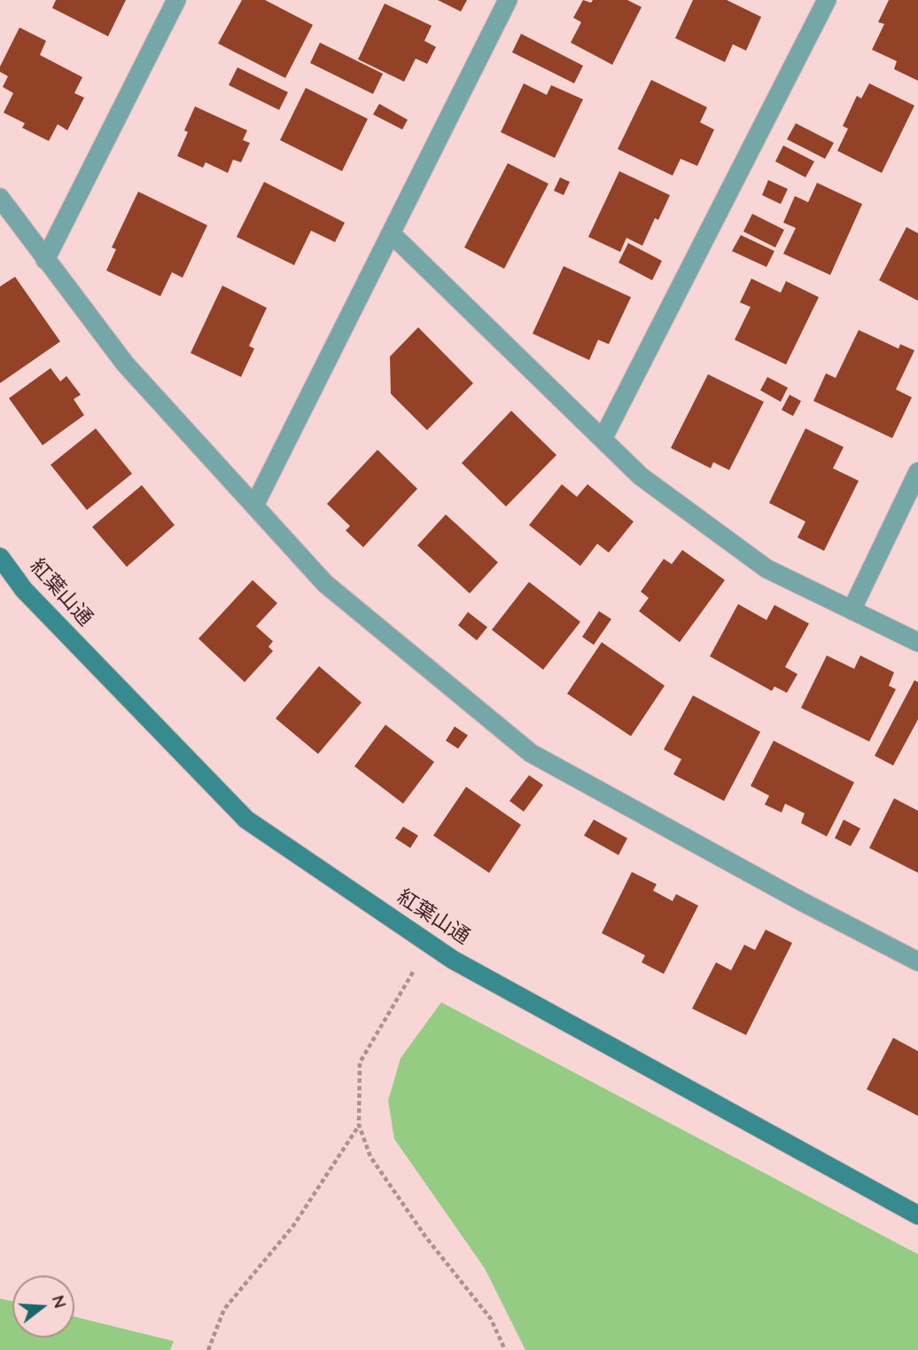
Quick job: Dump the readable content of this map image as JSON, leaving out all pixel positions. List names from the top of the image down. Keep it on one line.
{"streets":{"street":["紅葉山通"]},"north":"right"}
